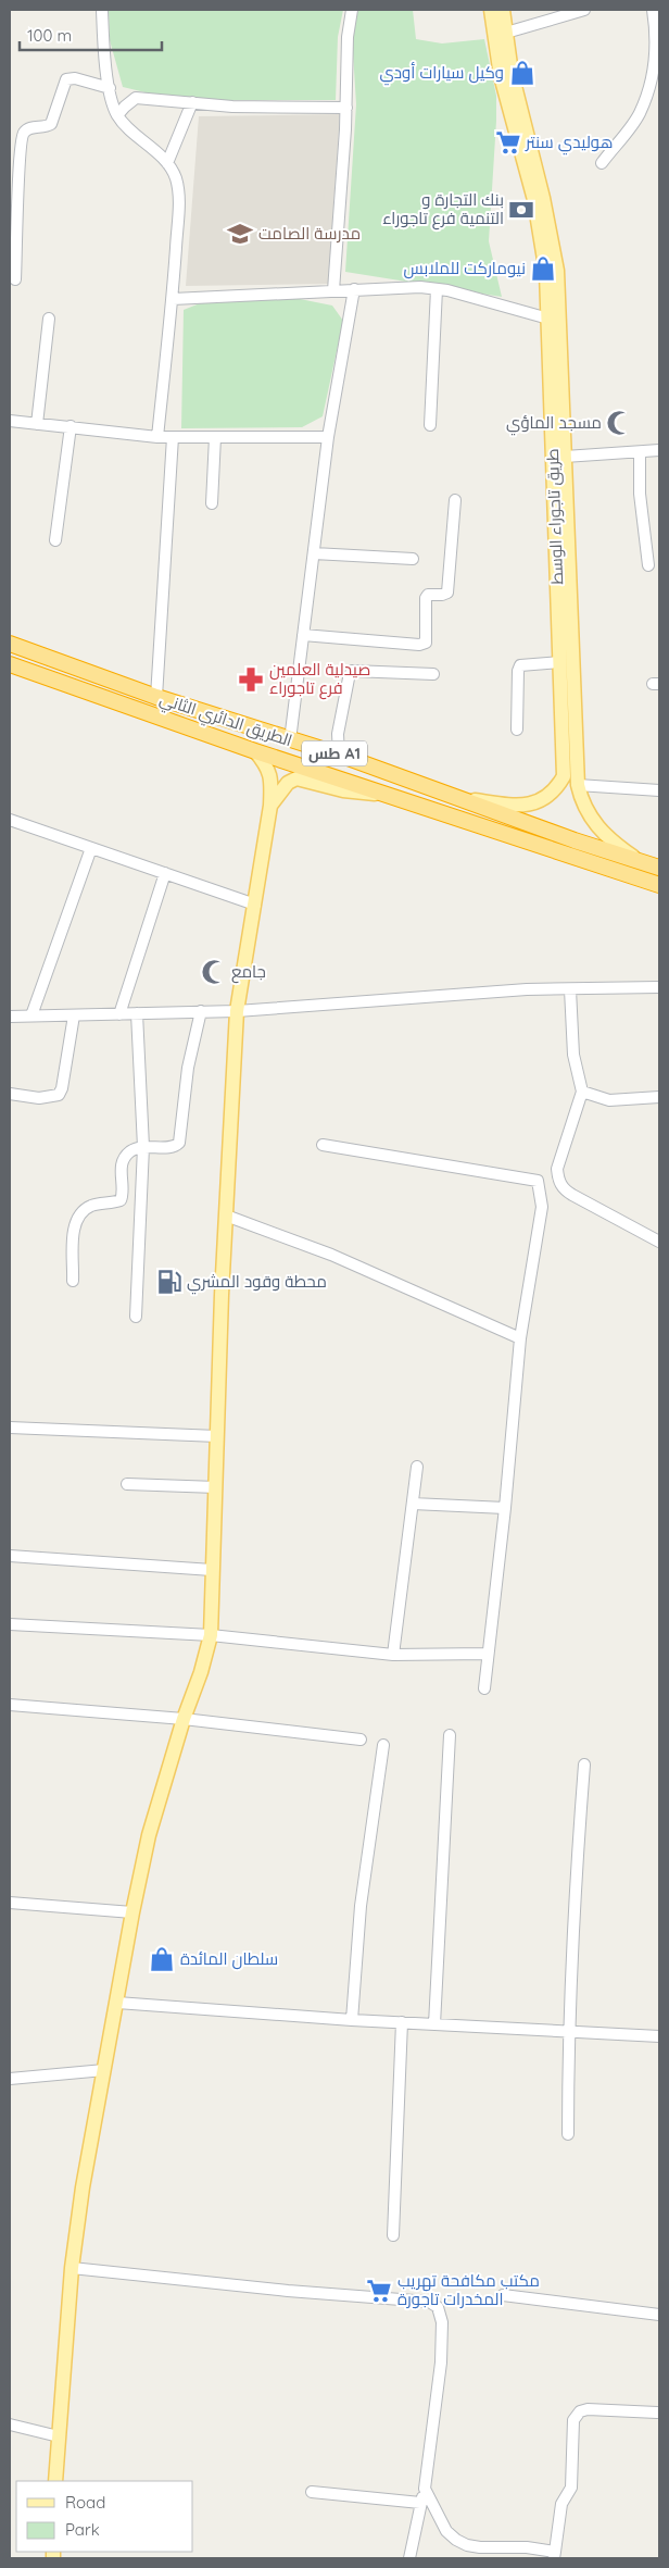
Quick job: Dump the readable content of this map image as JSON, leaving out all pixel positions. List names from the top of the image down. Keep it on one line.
{"streets":{"highway":["الطريق الدائري الثاني","طس A1"],"main road":["طريق تاجوراء الوسط"]},"crossings":[["طريق تاجوراء الوسط","الطريق الدائري الثاني"]],"places":{"shop":["وكيل سيارات أودي","نيوماركت للملابس","سلطان المائدة"],"supermarket":["هوليدي سنتر","مكتب مكافحة تهريب المخدرات تاجورة"],"bank":["بنك التجارة و التنمية فرع تاجوراء"],"school or university":["مدرسة الصامت"],"mosque":["مسجد الماؤي","جامع"],"pharmacy":["صيدلية العلمين فرع تاجوراء"],"fuel station":["محطة وقود المشري"]},"legend":["Road","Park"],"scale_bar":"100 m"}
